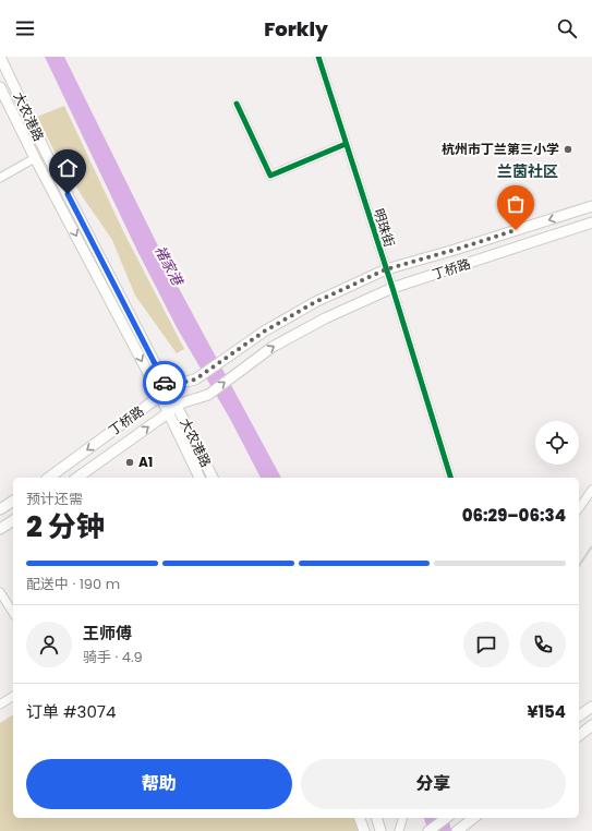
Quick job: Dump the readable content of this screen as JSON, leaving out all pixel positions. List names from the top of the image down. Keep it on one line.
{"streets":{"main road":["大农港路","丁桥路"],"street":["明珠街"]},"crossings":[["大农港路","丁桥路"],["明珠街","丁桥路"]],"districts":["兰茵社区"],"water":["褚家港"],"places":["杭州市丁兰第三小学","A1"],"page":{"header":"Forkly","heading":["2 分钟","预计还需","06:29–06:34"],"panel":["王师傅","骑手 · 4.9","订单 #3074","¥154"],"bar":"配送中 · 190 m","buttons":["帮助","分享"]}}
